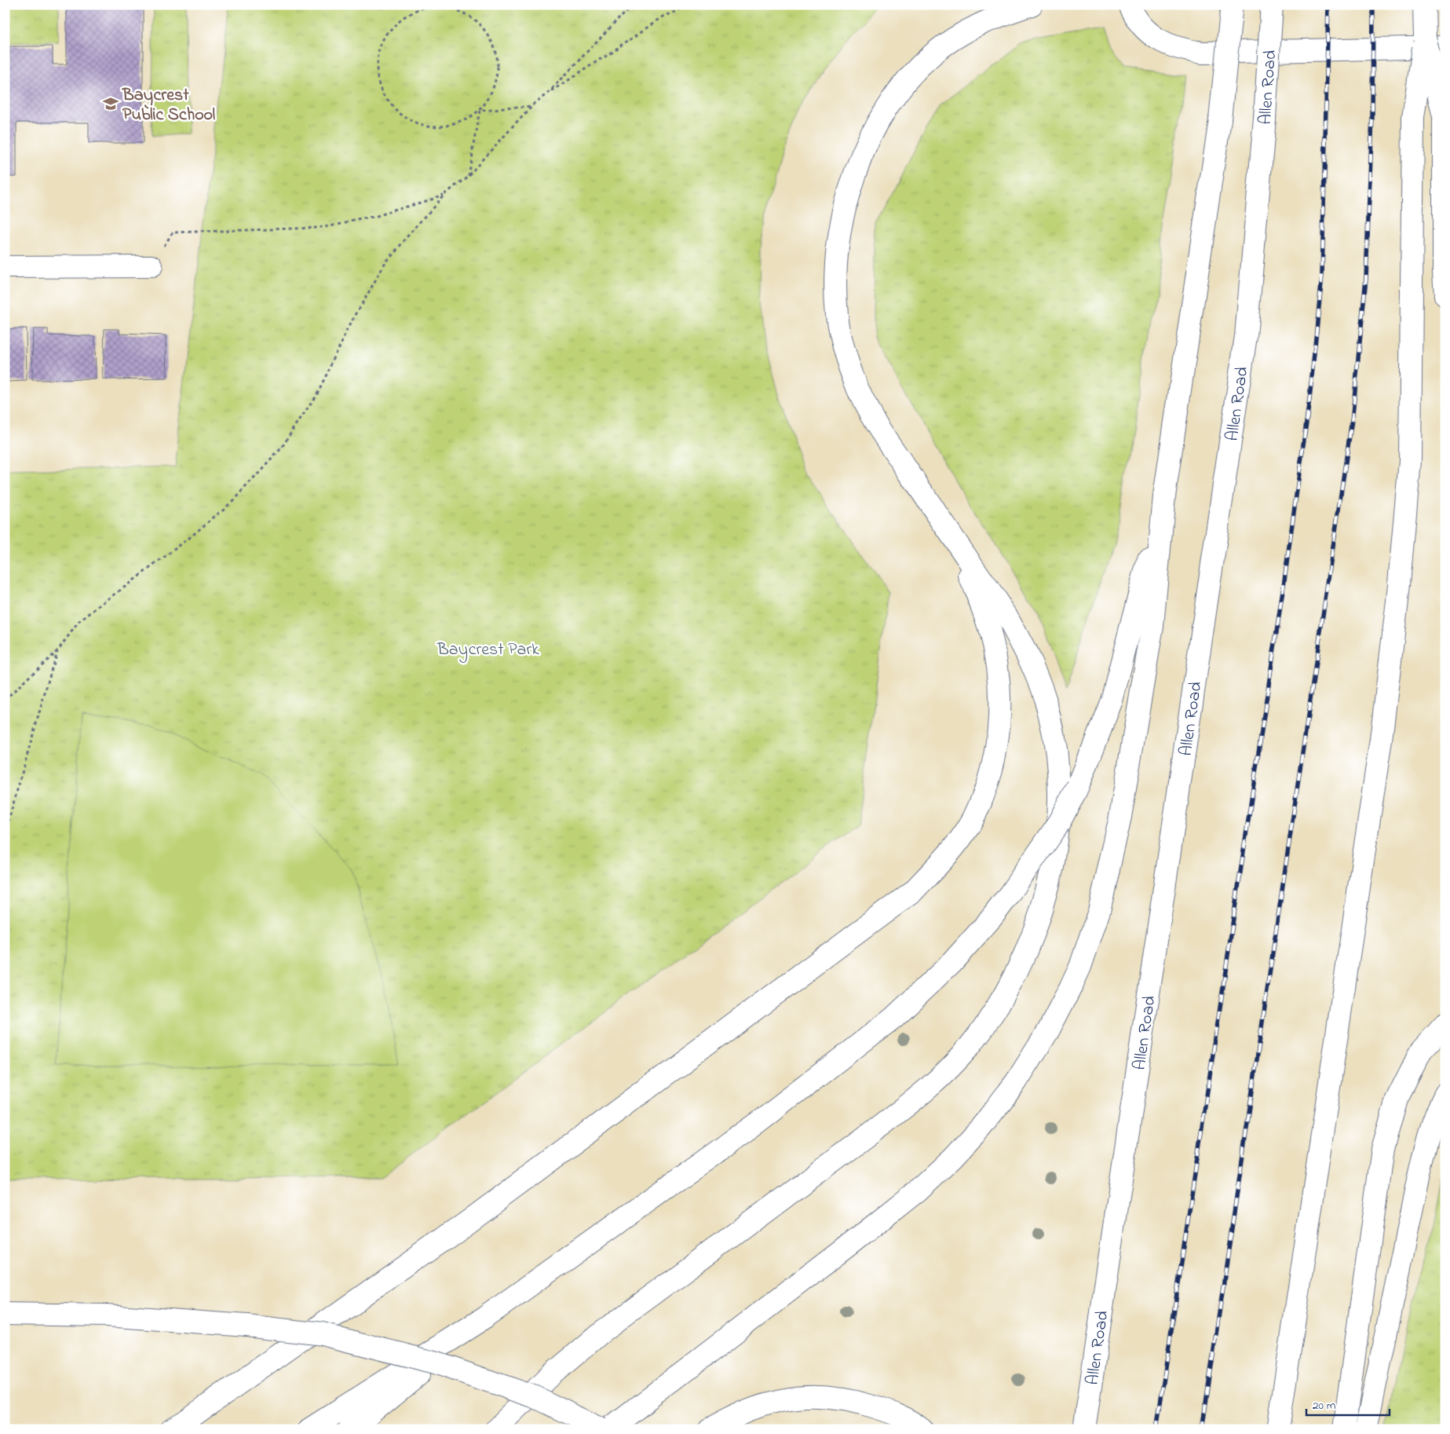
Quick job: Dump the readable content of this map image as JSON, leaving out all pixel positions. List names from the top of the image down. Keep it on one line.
{"streets":{"main road":["Allen Road"]},"parks":["Baycrest Park"],"places":{"school or university":["Baycrest Public School"]},"scale_bar":"20 m"}
